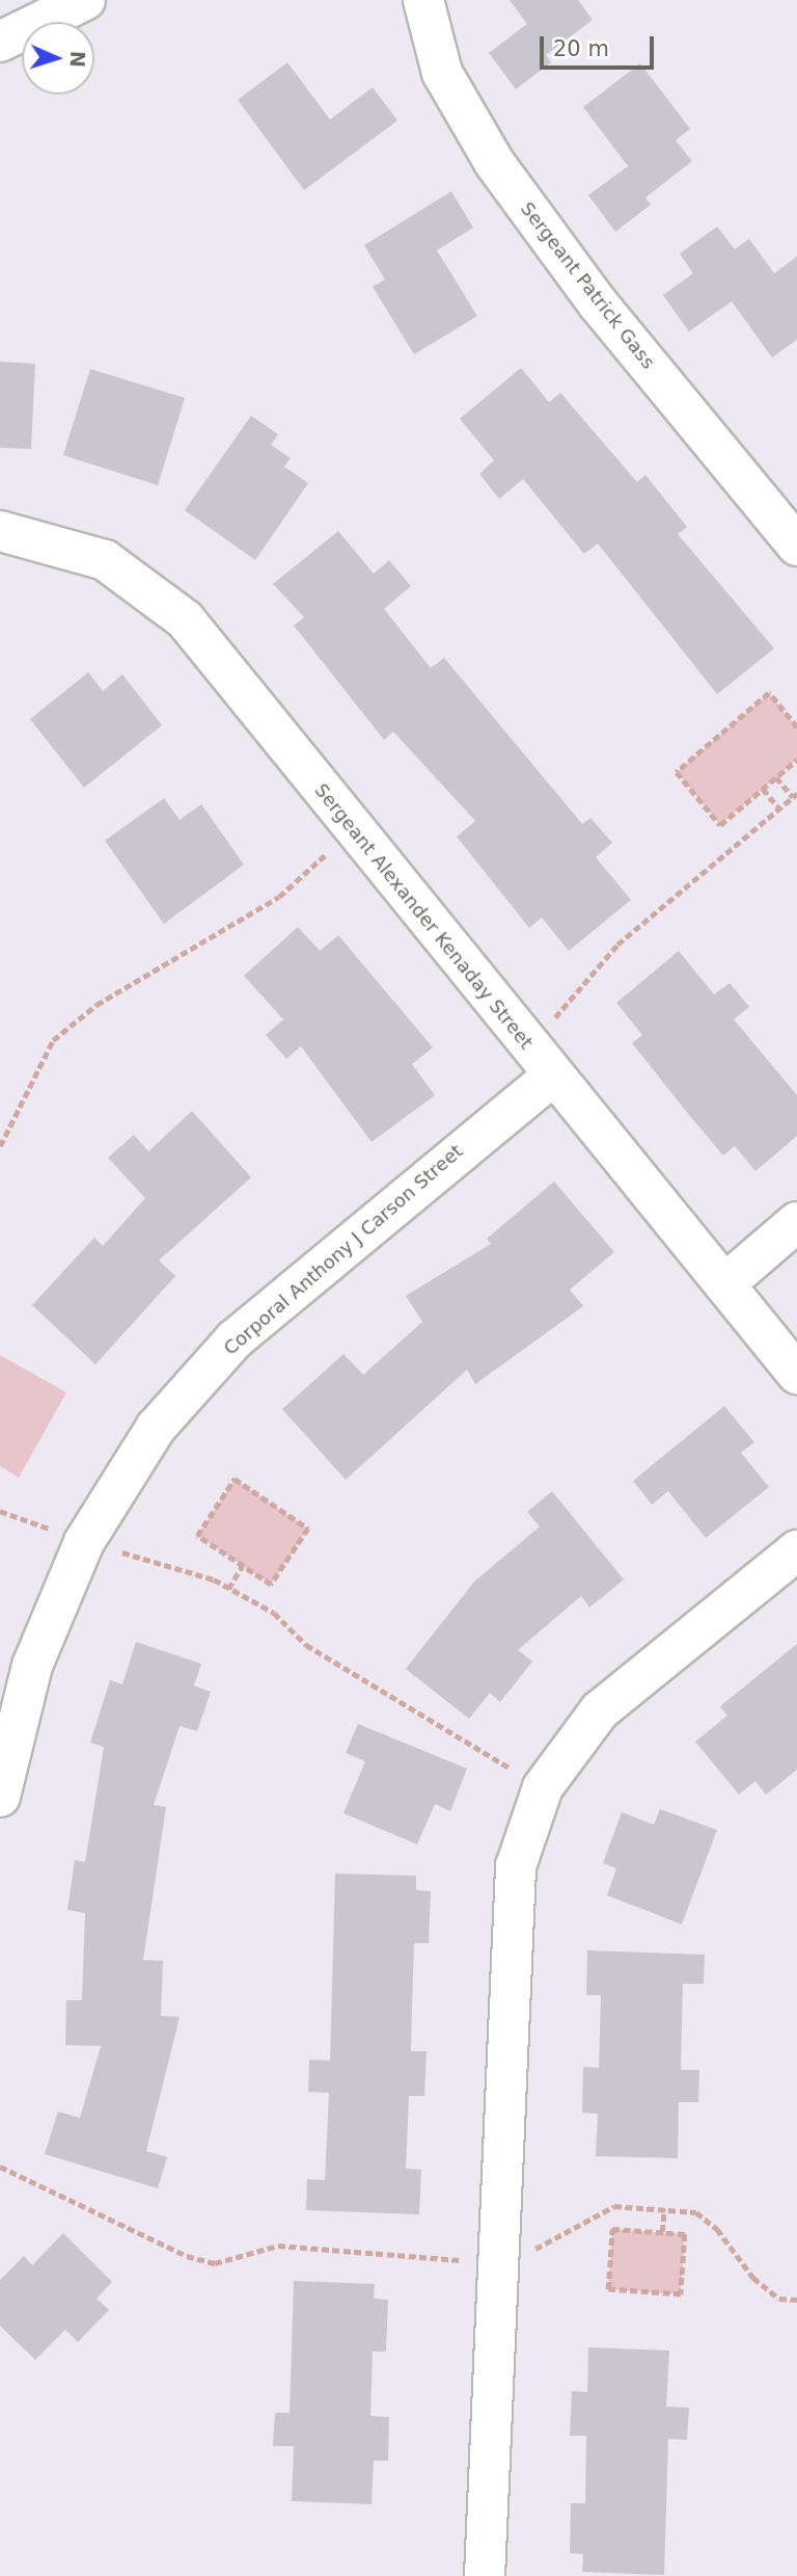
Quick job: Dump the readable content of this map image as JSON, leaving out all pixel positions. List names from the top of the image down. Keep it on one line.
{"streets":{"street":["Sergeant Patrick Gass","Sergeant Alexander Kenaday Street","Corporal Anthony J Carson Street"]},"crossings":[["Sergeant Alexander Kenaday Street","Corporal Anthony J Carson Street"]],"scale_bar":"20 m","north":"right"}
